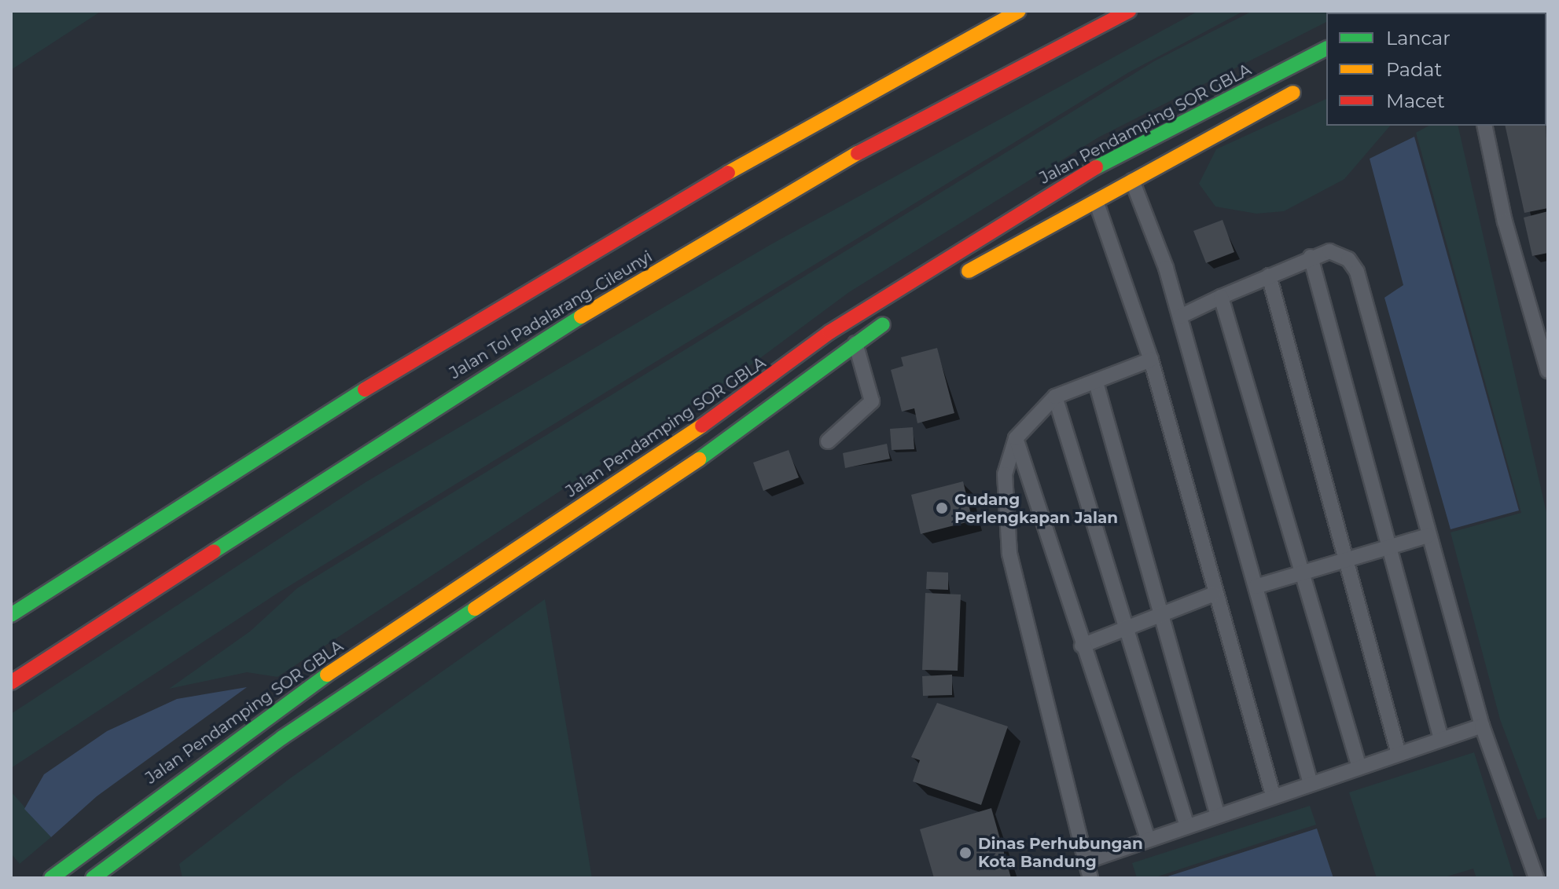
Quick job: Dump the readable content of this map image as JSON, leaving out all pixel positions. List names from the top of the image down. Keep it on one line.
{"streets":{"main road":["Jalan Pendamping SOR GBLA","Jalan Tol Padalarang–Cileunyi"]},"places":["Gudang Perlengkapan Jalan","Dinas Perhubungan Kota Bandung"],"legend":["Lancar","Padat","Macet"]}
